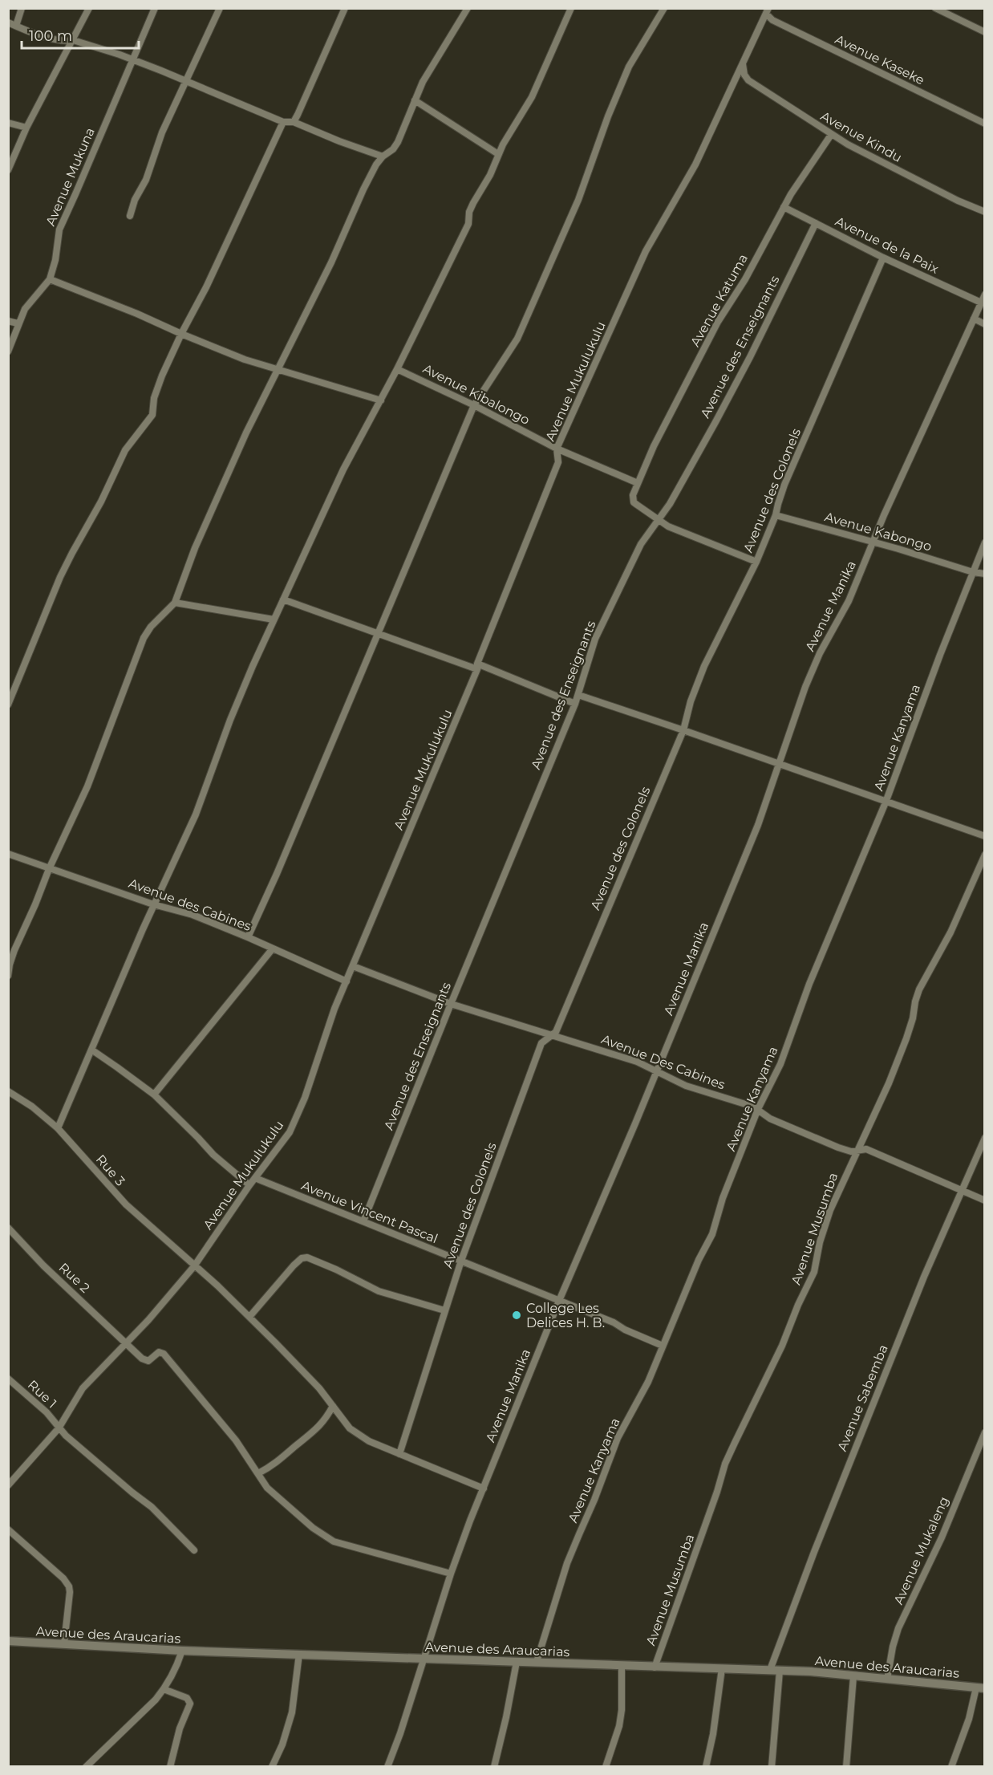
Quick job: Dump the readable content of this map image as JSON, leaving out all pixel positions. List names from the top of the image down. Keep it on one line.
{"streets":{"street":["Avenue Kaseke","Avenue Kindu","Avenue Mukuna","Avenue de la Paix","Avenue Katuma","Avenue des Enseignants","Avenue Mukulukulu","Avenue Kibalongo","Avenue des Colonels","Avenue Kabongo","Avenue Manika","Avenue Kanyama","Avenue des Cabines","Avenue Des Cabines","Rue 3","Avenue Vincent Pascal","Avenue Musumba","Rue 2","Rue 1","Avenue Sabemba","Avenue Mukaleng","Avenue des Araucarias"]},"crossings":[["Avenue Kaseke","Avenue Mukulukulu"],["Avenue Kindu","Avenue Katuma"],["Avenue Kindu","Avenue Mukulukulu"],["Avenue de la Paix","Avenue Katuma"],["Avenue de la Paix","Avenue des Enseignants"],["Avenue de la Paix","Avenue des Colonels"],["Avenue de la Paix","Avenue Manika"],["Avenue Katuma","Avenue Kibalongo"],["Avenue des Enseignants","Avenue Des Cabines"],["Avenue des Enseignants","Avenue Vincent Pascal"],["Avenue Mukulukulu","Avenue Kibalongo"],["Avenue Mukulukulu","Avenue des Cabines"],["Avenue Mukulukulu","Avenue Des Cabines"],["Avenue Mukulukulu","Rue 3"],["Avenue Mukulukulu","Avenue Vincent Pascal"],["Avenue Mukulukulu","Rue 2"],["Avenue Mukulukulu","Rue 1"],["Avenue des Colonels","Avenue Kabongo"],["Avenue des Colonels","Avenue Des Cabines"],["Avenue des Colonels","Rue 3"],["Avenue des Colonels","Avenue Vincent Pascal"],["Avenue Kabongo","Avenue Manika"],["Avenue Kabongo","Avenue Kanyama"],["Avenue Manika","Avenue Des Cabines"],["Avenue Manika","Rue 3"],["Avenue Manika","Avenue Vincent Pascal"],["Avenue Manika","Avenue des Araucarias"],["Avenue Kanyama","Avenue Des Cabines"],["Avenue Kanyama","Avenue Vincent Pascal"],["Avenue Kanyama","Avenue des Araucarias"],["Avenue Des Cabines","Avenue Musumba"],["Avenue Des Cabines","Avenue Sabemba"],["Avenue Musumba","Avenue des Araucarias"],["Avenue Sabemba","Avenue des Araucarias"],["Avenue Mukaleng","Avenue des Araucarias"]],"places":["College Les Delices H. B."],"scale_bar":"100 m"}
